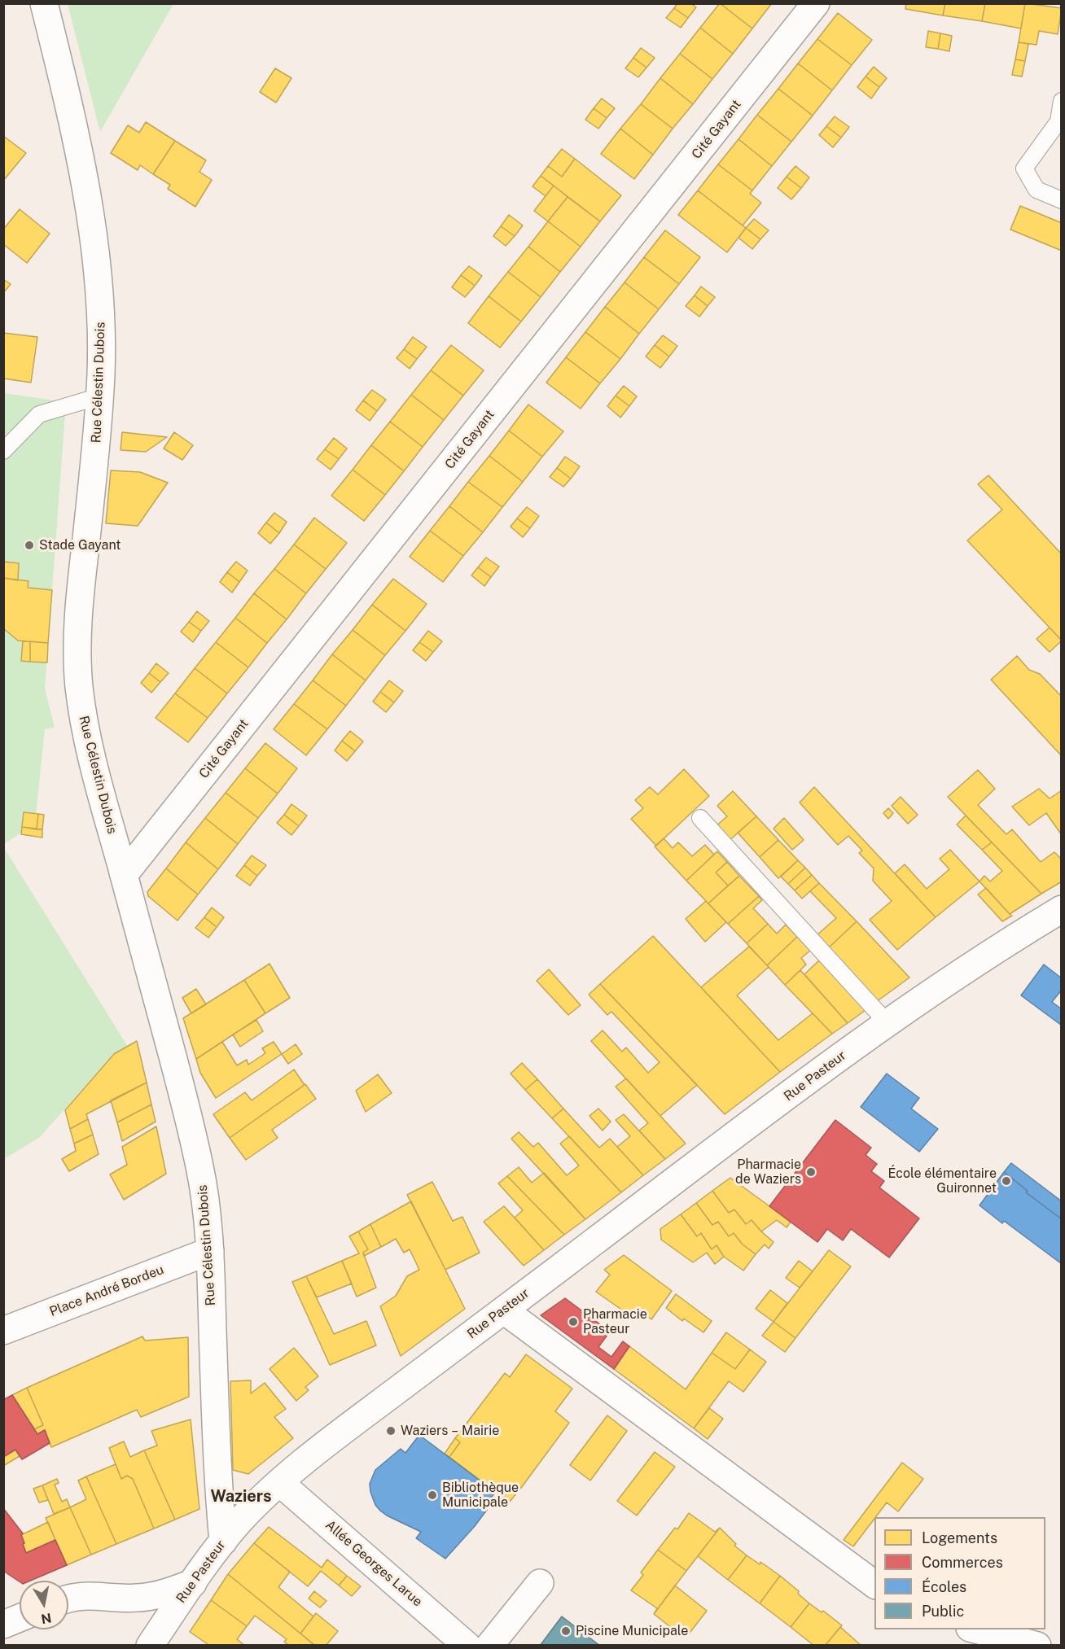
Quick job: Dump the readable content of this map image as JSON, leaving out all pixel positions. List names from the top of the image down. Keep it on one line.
{"streets":{"street":["Cité Gayant","Rue Célestin Dubois","Rue Pasteur","Place André Bordeu","Allée Georges Larue"]},"crossings":[["Cité Gayant","Rue Célestin Dubois"],["Rue Célestin Dubois","Rue Pasteur"],["Rue Célestin Dubois","Place André Bordeu"],["Rue Pasteur","Allée Georges Larue"]],"districts":["Waziers"],"places":["Stade Gayant","Pharmacie de Waziers","École élémentaire Guironnet","Pharmacie Pasteur","Waziers – Mairie","Bibliothèque Municipale","Piscine Municipale"],"legend":["Logements","Commerces","Écoles","Public"],"north":"bottom"}
